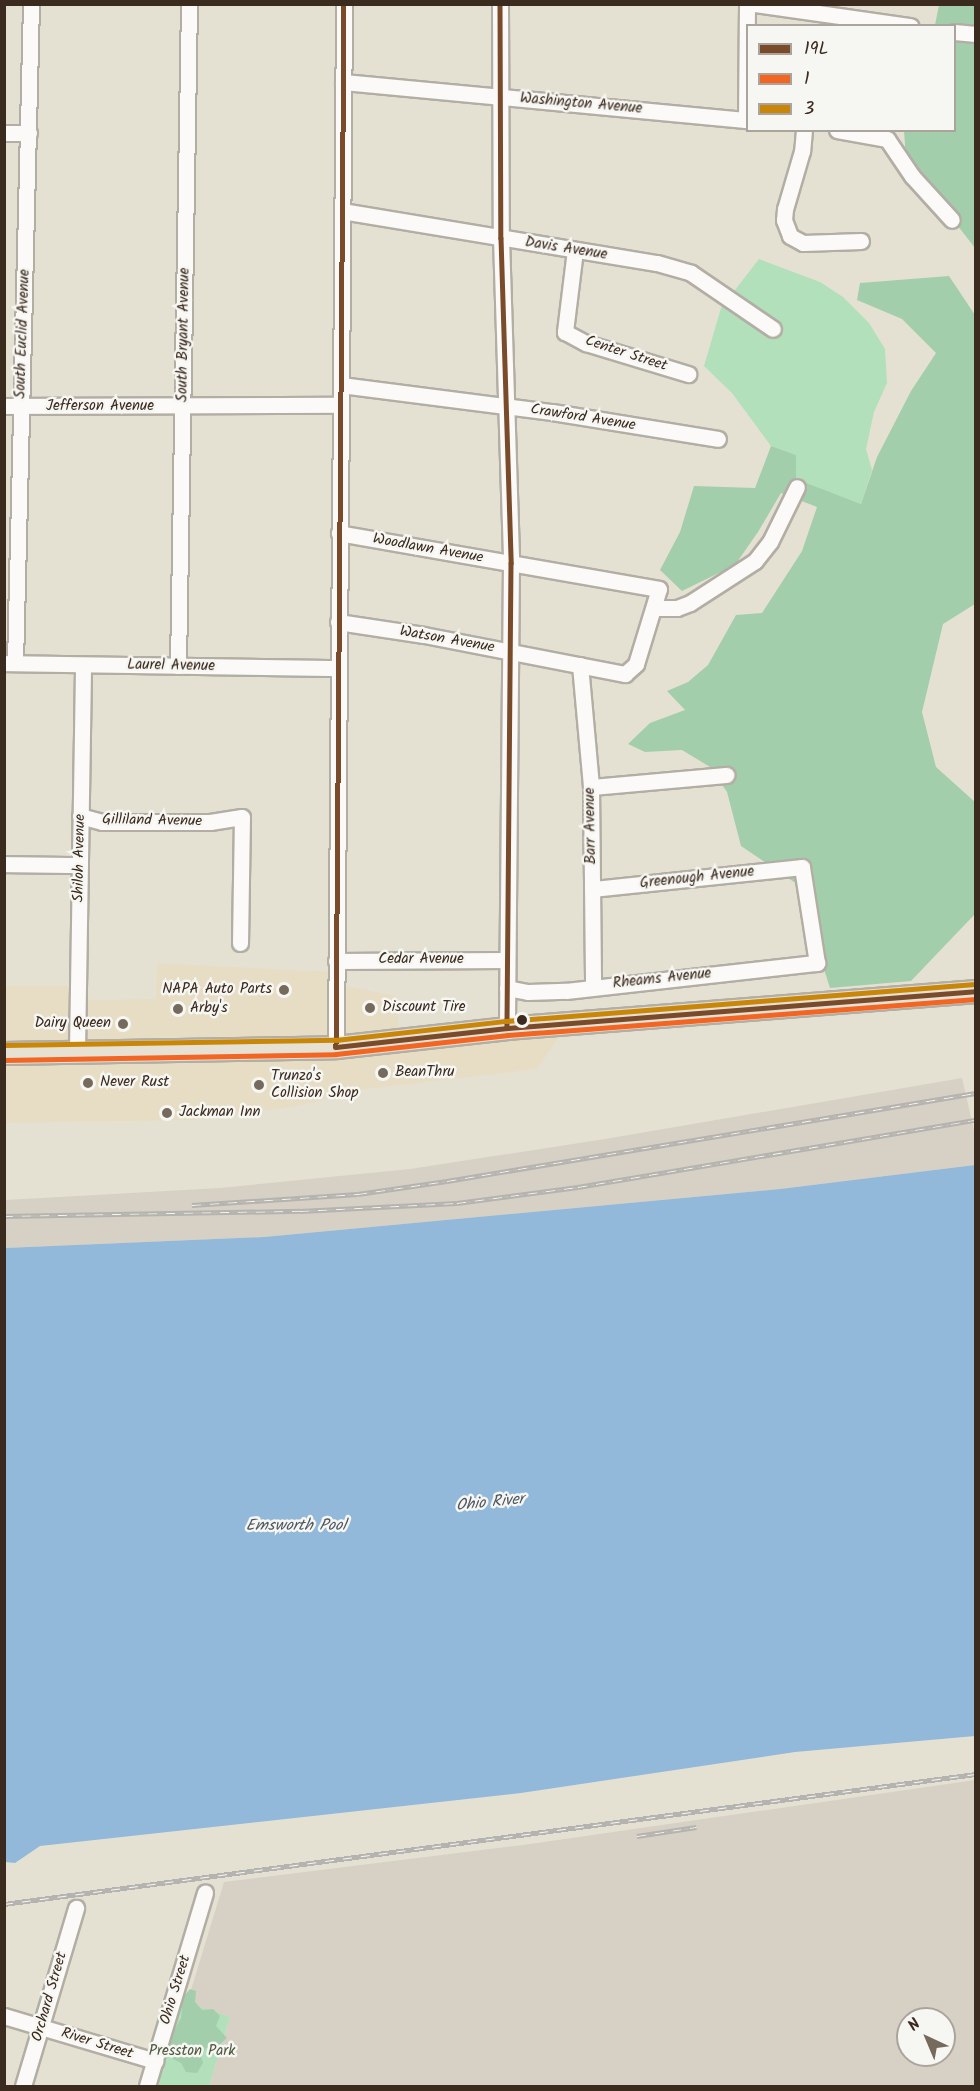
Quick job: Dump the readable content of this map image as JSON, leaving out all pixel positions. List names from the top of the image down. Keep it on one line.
{"streets":{"street":["Washington Avenue","Davis Avenue","South Euclid Avenue","South Bryant Avenue","Center Street","Jefferson Avenue","Crawford Avenue","Woodlawn Avenue","Watson Avenue","Laurel Avenue","Gilliland Avenue","Barr Avenue","Shiloh Avenue","Greenough Avenue","Cedar Avenue","Rheams Avenue","Ohio Street","Orchard Street","River Street"]},"crossings":[["Davis Avenue","Center Street"],["South Euclid Avenue","Jefferson Avenue"],["South Euclid Avenue","Laurel Avenue"],["South Bryant Avenue","Jefferson Avenue"],["South Bryant Avenue","Laurel Avenue"],["Woodlawn Avenue","Watson Avenue"],["Watson Avenue","Barr Avenue"],["Laurel Avenue","Shiloh Avenue"],["Gilliland Avenue","Shiloh Avenue"],["Barr Avenue","Greenough Avenue"],["Barr Avenue","Rheams Avenue"],["Greenough Avenue","Rheams Avenue"],["Ohio Street","River Street"],["Orchard Street","River Street"]],"water":["Ohio River","Emsworth Pool"],"parks":["Presston Park"],"places":["NAPA Auto Parts","Discount Tire","Arby's","Dairy Queen","BeanThru","Never Rust","Trunzo's Collision Shop","Jackman Inn"],"lines":["transit line 19L","transit line 3","transit line 1"],"legend":["19L","1","3"],"north":"top left"}
